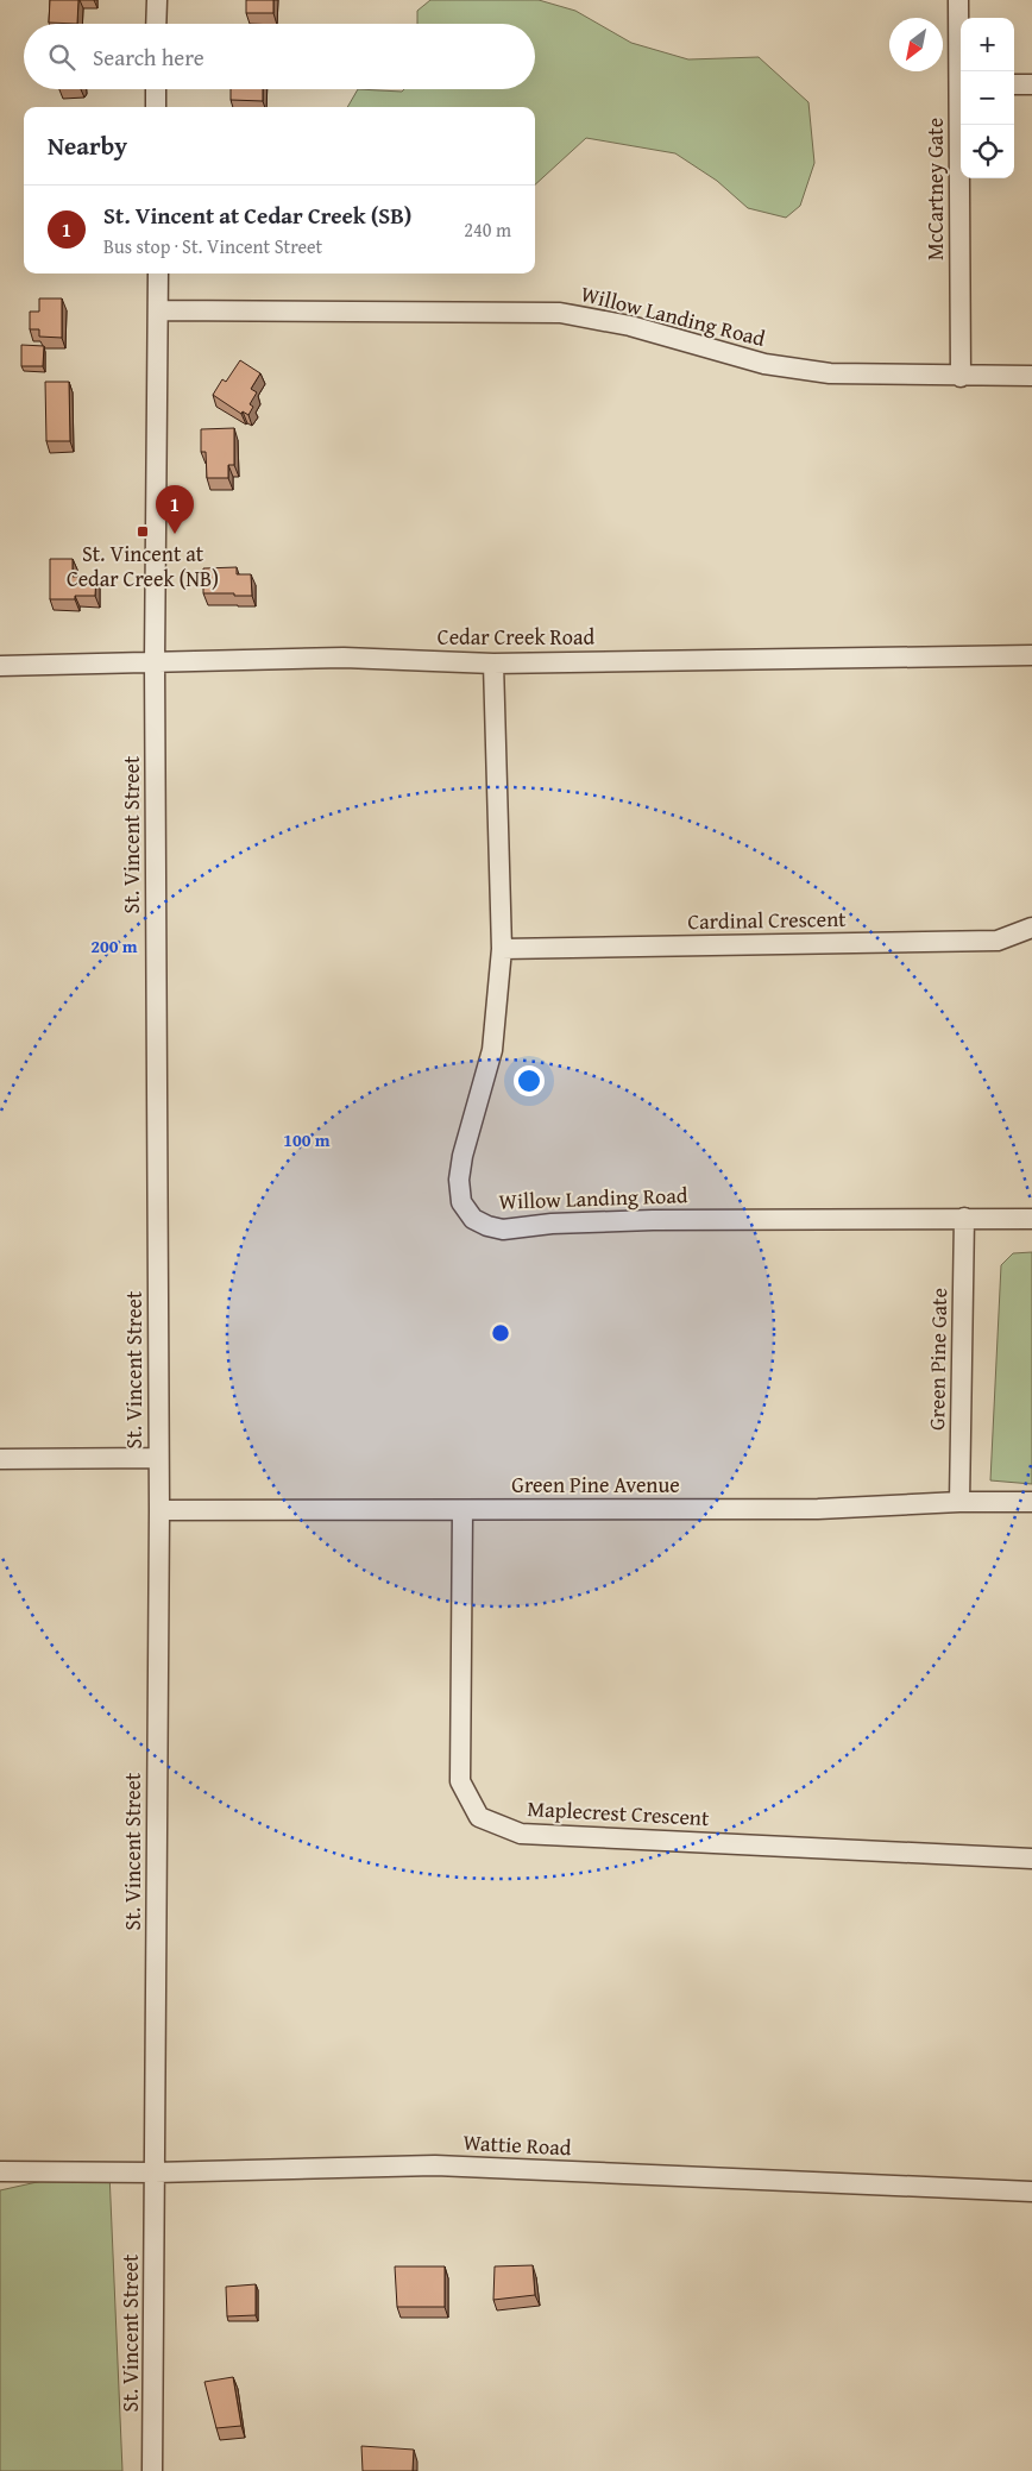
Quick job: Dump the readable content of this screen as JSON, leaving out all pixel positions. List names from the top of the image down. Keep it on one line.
{"streets":{"street":["McCartney Gate","Willow Landing Road","Cedar Creek Road","St. Vincent Street","Cardinal Crescent","Green Pine Gate","Green Pine Avenue","Maplecrest Crescent","Wattie Road"]},"crossings":[["McCartney Gate","Willow Landing Road"],["Willow Landing Road","Cedar Creek Road"],["Willow Landing Road","St. Vincent Street"],["Willow Landing Road","Cardinal Crescent"],["Willow Landing Road","Green Pine Gate"],["Cedar Creek Road","St. Vincent Street"],["St. Vincent Street","Green Pine Avenue"],["St. Vincent Street","Wattie Road"],["Green Pine Gate","Green Pine Avenue"],["Green Pine Avenue","Maplecrest Crescent"]],"places":{"transit":["St. Vincent at Cedar Creek (NB)"]},"north":"bottom left","page":{"map_buttons":["+","−"],"search":"Search here","heading":"Nearby","list":[{"mark":"1","name":"St. Vincent at Cedar Creek (SB)","note":"Bus stop · St. Vincent Street","value":"240 m"}],"pins":"1"},"rings":["200 m","100 m"]}
